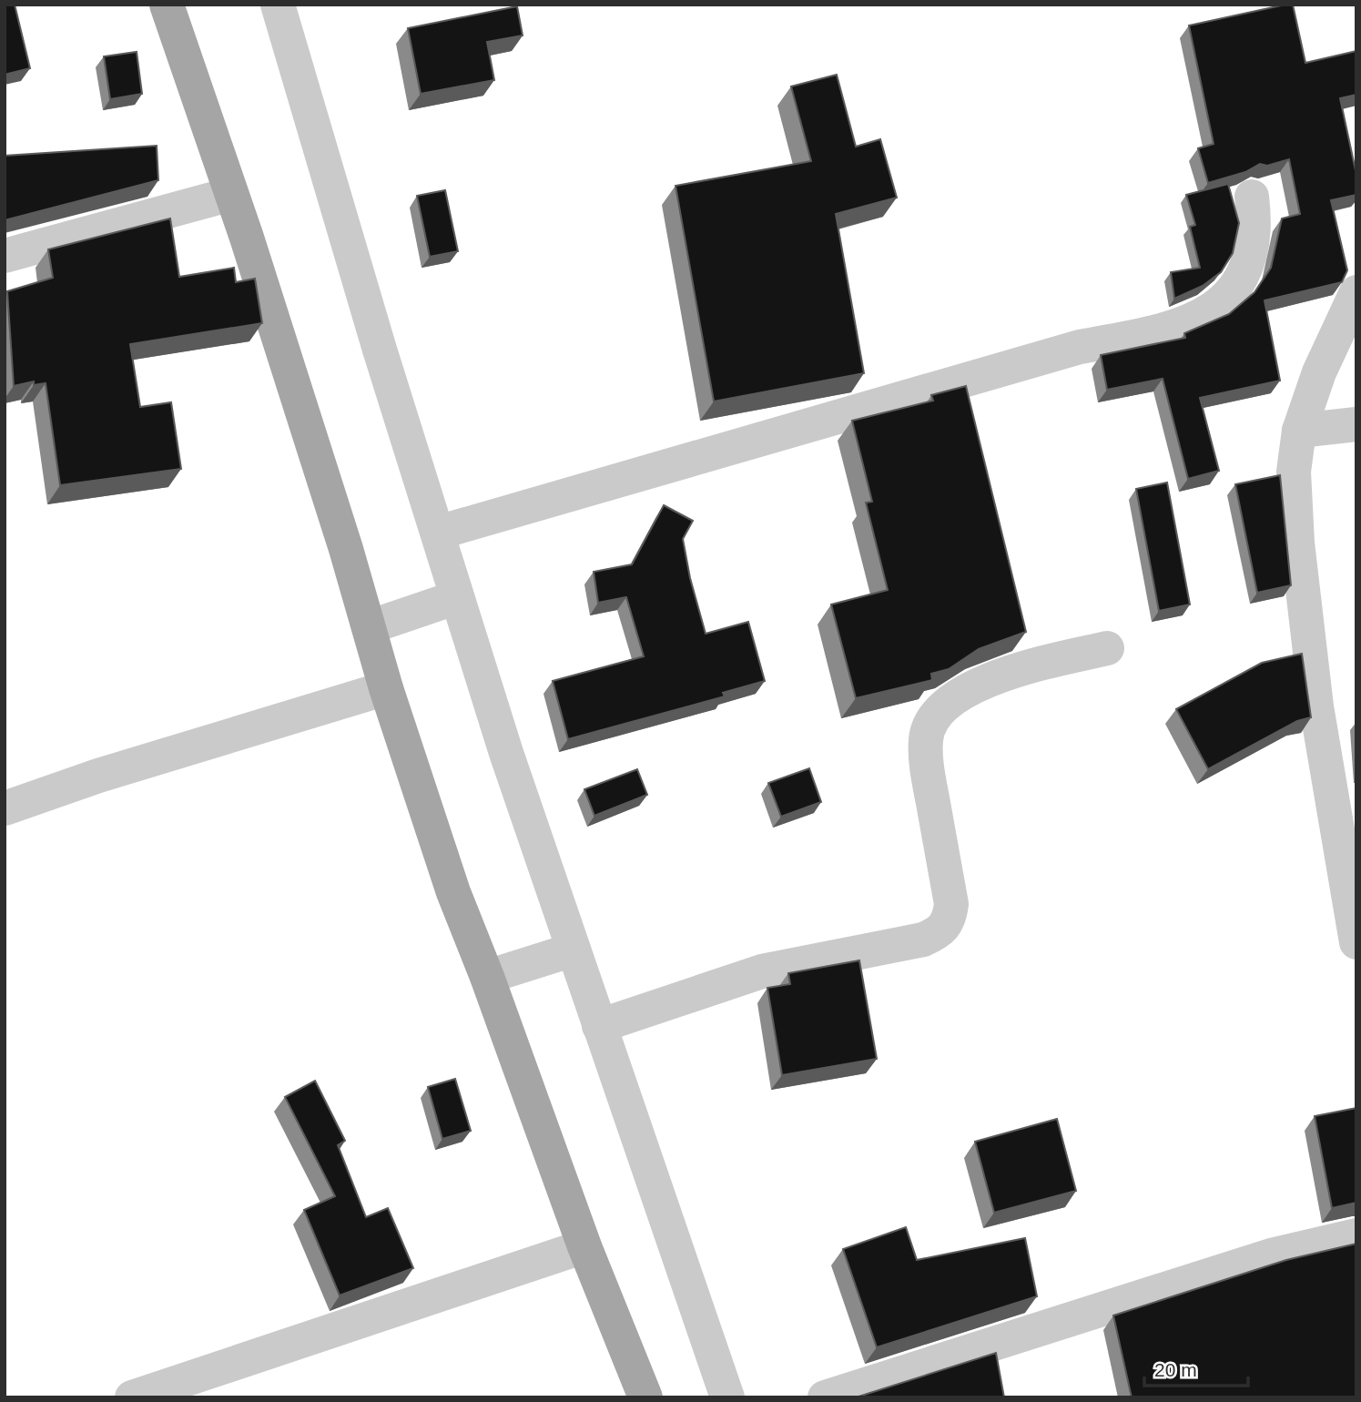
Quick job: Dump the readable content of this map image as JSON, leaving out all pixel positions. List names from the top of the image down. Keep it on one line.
{"scale_bar":"20 m"}
